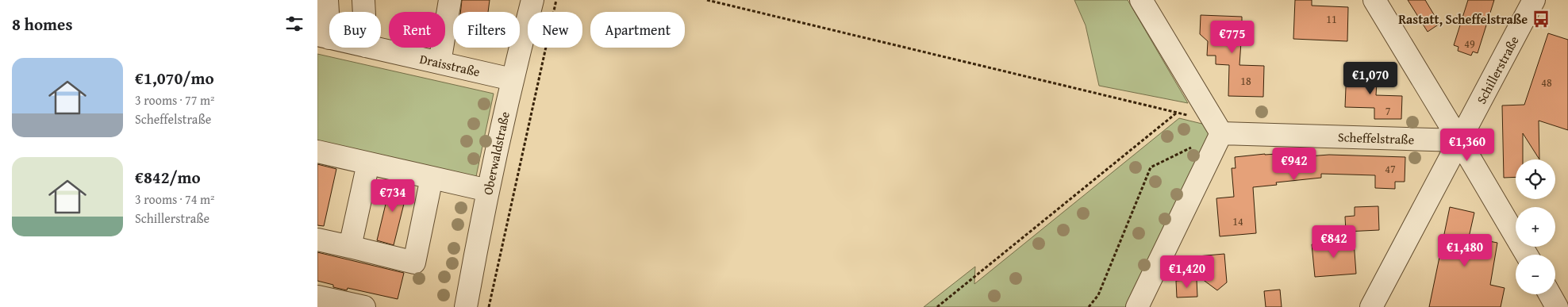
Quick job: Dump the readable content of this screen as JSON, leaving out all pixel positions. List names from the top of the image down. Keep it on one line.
{"streets":{"street":["Draisstraße","Schillerstraße","Scheffelstraße","Oberwaldstraße"]},"crossings":[["Draisstraße","Oberwaldstraße"],["Schillerstraße","Scheffelstraße"]],"places":{"bus stop":["Rastatt, Scheffelstraße"]},"house_numbers":["11","49","18","48","7","47","14"],"page":{"heading":"8 homes","chip":["Buy","Rent","Filters","New","Apartment"],"price":["€775","€1,070","€1,360","€942","€734","€842","€1,480","€1,420"],"list":[{"name":"€1,070/mo","note":"3 rooms · 77 m² · Scheffelstraße"},{"name":"€842/mo","note":"3 rooms · 74 m² · Schillerstraße"}],"map_buttons":["+","−"]}}
